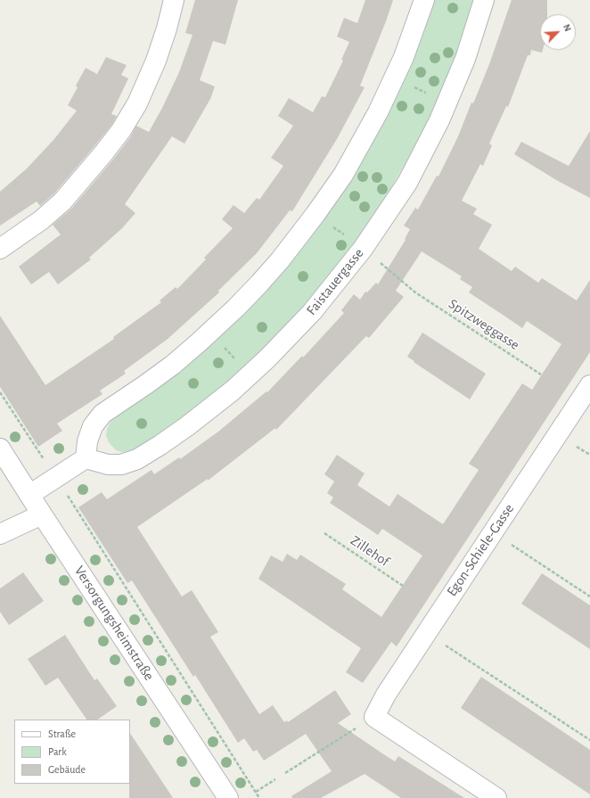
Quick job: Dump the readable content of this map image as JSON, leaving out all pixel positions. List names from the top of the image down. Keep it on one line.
{"streets":{"street":["Faistauergasse","Egon-Schiele-Gasse","Versorgungsheimstraße"],"path":["Spitzweggasse","Zillehof"]},"legend":["Straße","Park","Gebäude"],"north":"top right"}
